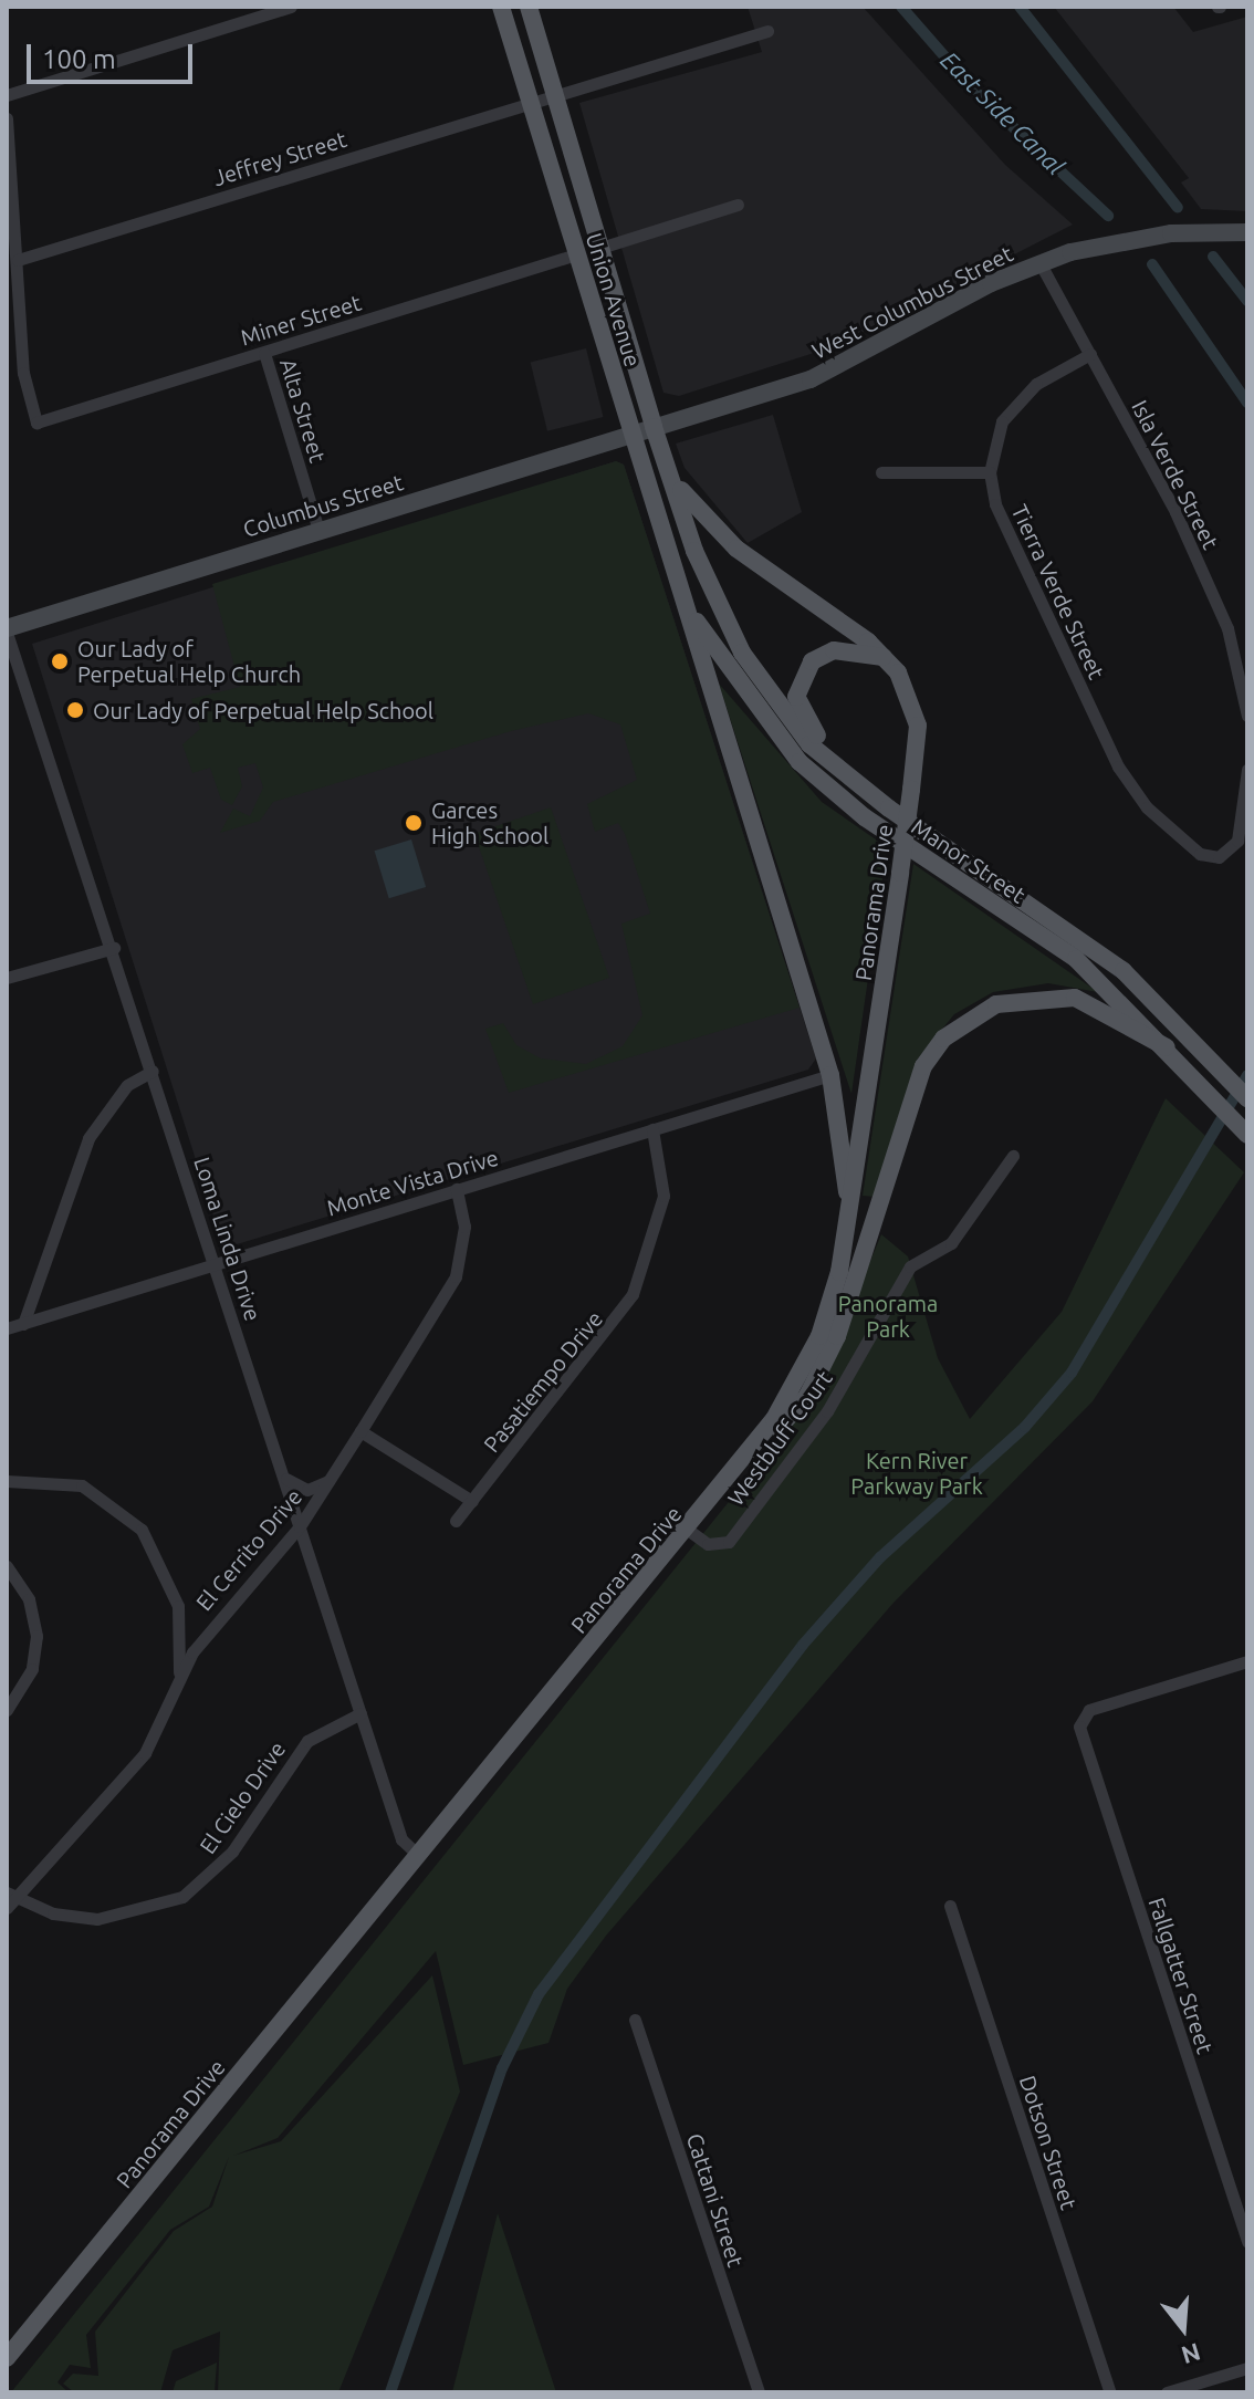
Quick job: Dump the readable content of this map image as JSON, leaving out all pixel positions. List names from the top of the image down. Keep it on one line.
{"streets":{"main road":["Union Avenue","West Columbus Street","Columbus Street","Manor Street","Panorama Drive"],"street":["Jeffrey Street","Miner Street","Alta Street","Isla Verde Street","Tierra Verde Street","Monte Vista Drive","Loma Linda Drive","Pasatiempo Drive","Westbluff Court","El Cerrito Drive","El Cielo Drive","Fallgatter Street","Dotson Street","Cattani Street"]},"crossings":[["Jeffrey Street","Union Avenue"],["Jeffrey Street","Miner Street"],["Union Avenue","West Columbus Street"],["Union Avenue","Miner Street"],["Union Avenue","Columbus Street"],["Union Avenue","Manor Street"],["West Columbus Street","Isla Verde Street"],["West Columbus Street","Columbus Street"],["Miner Street","Alta Street"],["Alta Street","Columbus Street"],["Columbus Street","Loma Linda Drive"],["Panorama Drive","Loma Linda Drive"],["Panorama Drive","Westbluff Court"],["Monte Vista Drive","Loma Linda Drive"],["Monte Vista Drive","Pasatiempo Drive"],["Monte Vista Drive","El Cerrito Drive"],["Loma Linda Drive","El Cerrito Drive"],["Loma Linda Drive","El Cielo Drive"],["El Cerrito Drive","El Cielo Drive"]],"water":["East Side Canal"],"parks":["Panorama Park","Kern River Parkway Park"],"places":["Our Lady of Perpetual Help Church","Our Lady of Perpetual Help School","Garces High School"],"scale_bar":"100 m","north":"bottom"}
